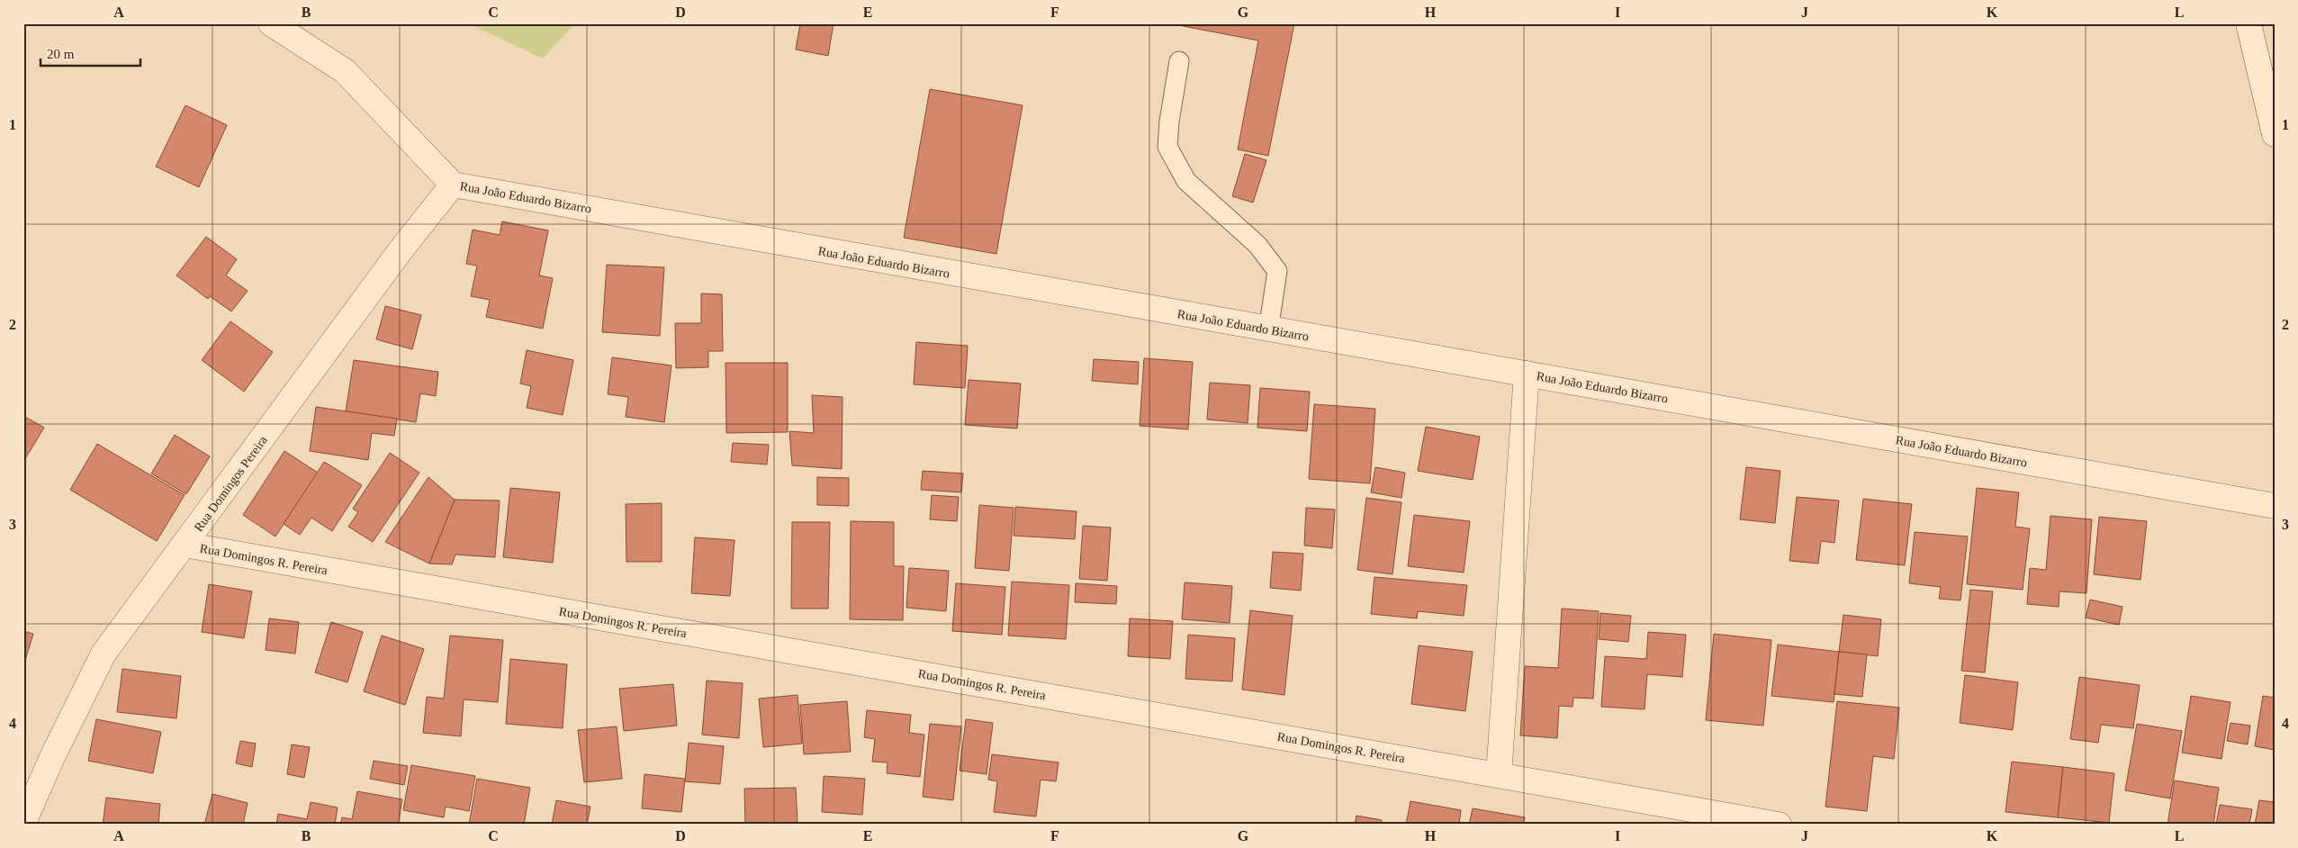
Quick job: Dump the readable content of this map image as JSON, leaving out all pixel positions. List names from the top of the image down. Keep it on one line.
{"streets":{"street":["Rua João Eduardo Bizarro","Rua Domingos Pereira","Rua Domingos R. Pereira"]},"crossings":[["Rua João Eduardo Bizarro","Rua Domingos Pereira"],["Rua Domingos Pereira","Rua Domingos R. Pereira"]],"scale_bar":"20 m","grid":{"columns":["A","B","C","D","E","F","G","H","I","J","K","L"],"rows":["1","2","3","4"]}}
